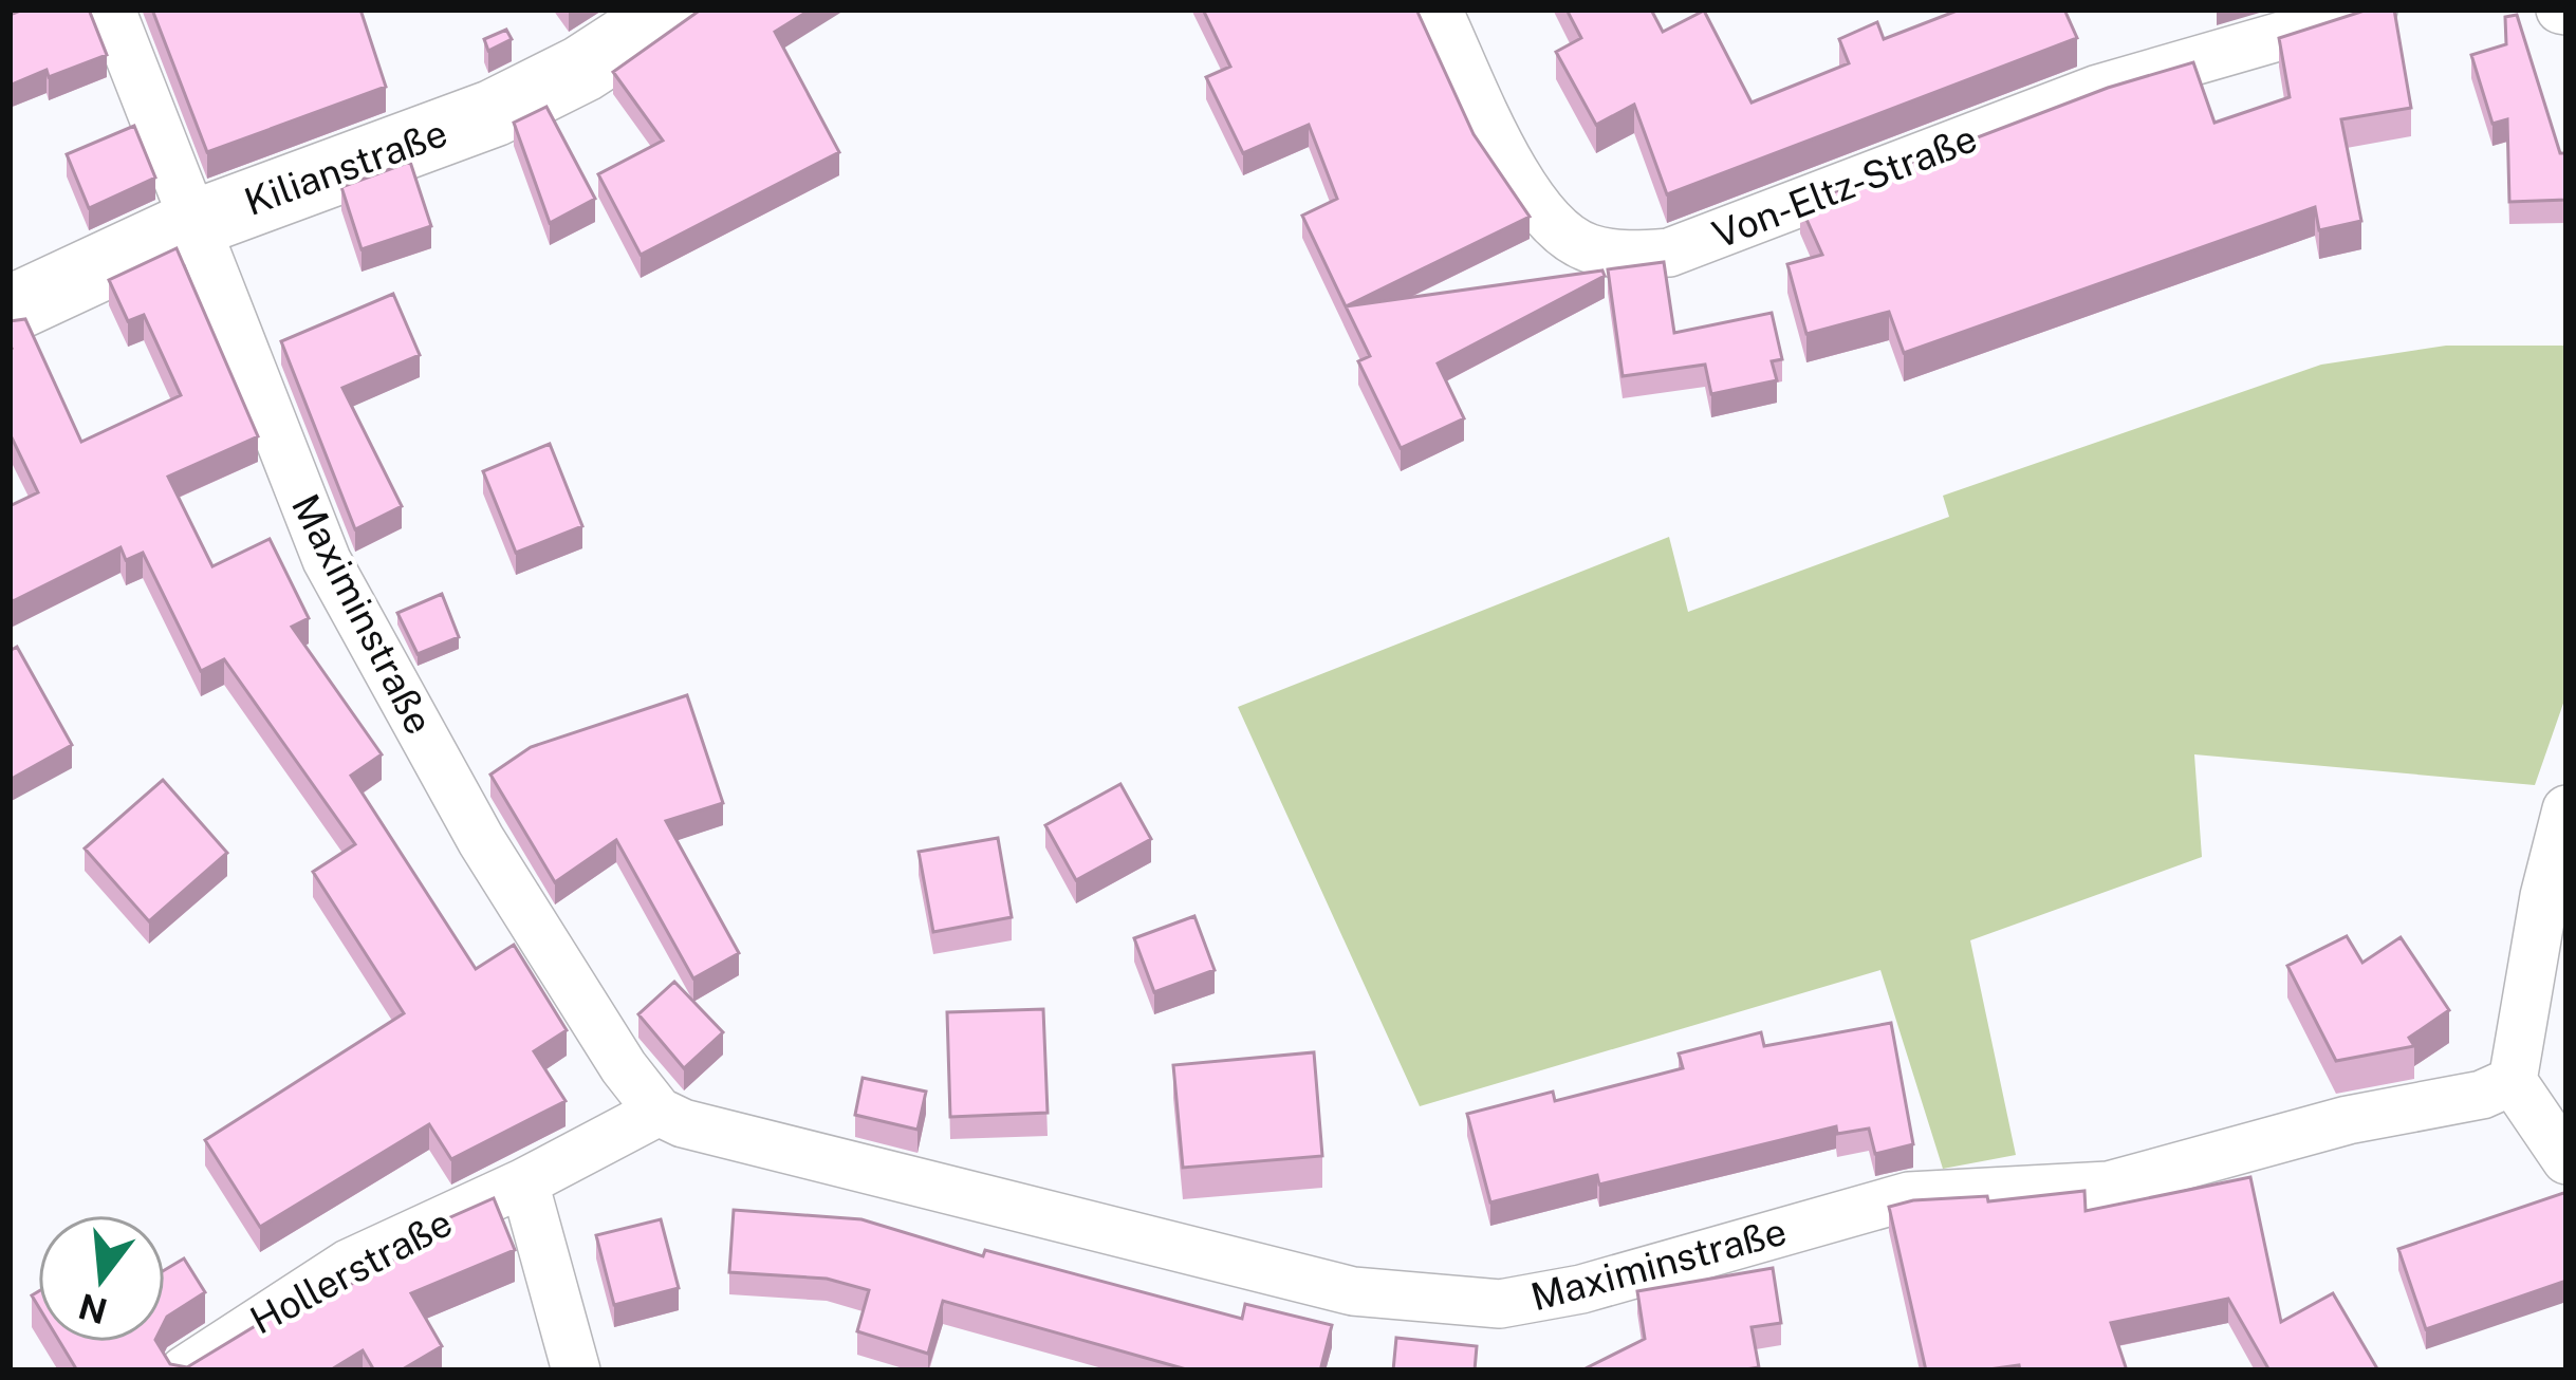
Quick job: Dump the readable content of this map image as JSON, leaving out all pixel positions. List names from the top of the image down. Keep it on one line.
{"streets":{"street":["Kilianstraße","Von-Eltz-Straße","Maximinstraße","Hollerstraße"]},"crossings":[["Kilianstraße","Maximinstraße"]],"north":"bottom"}
